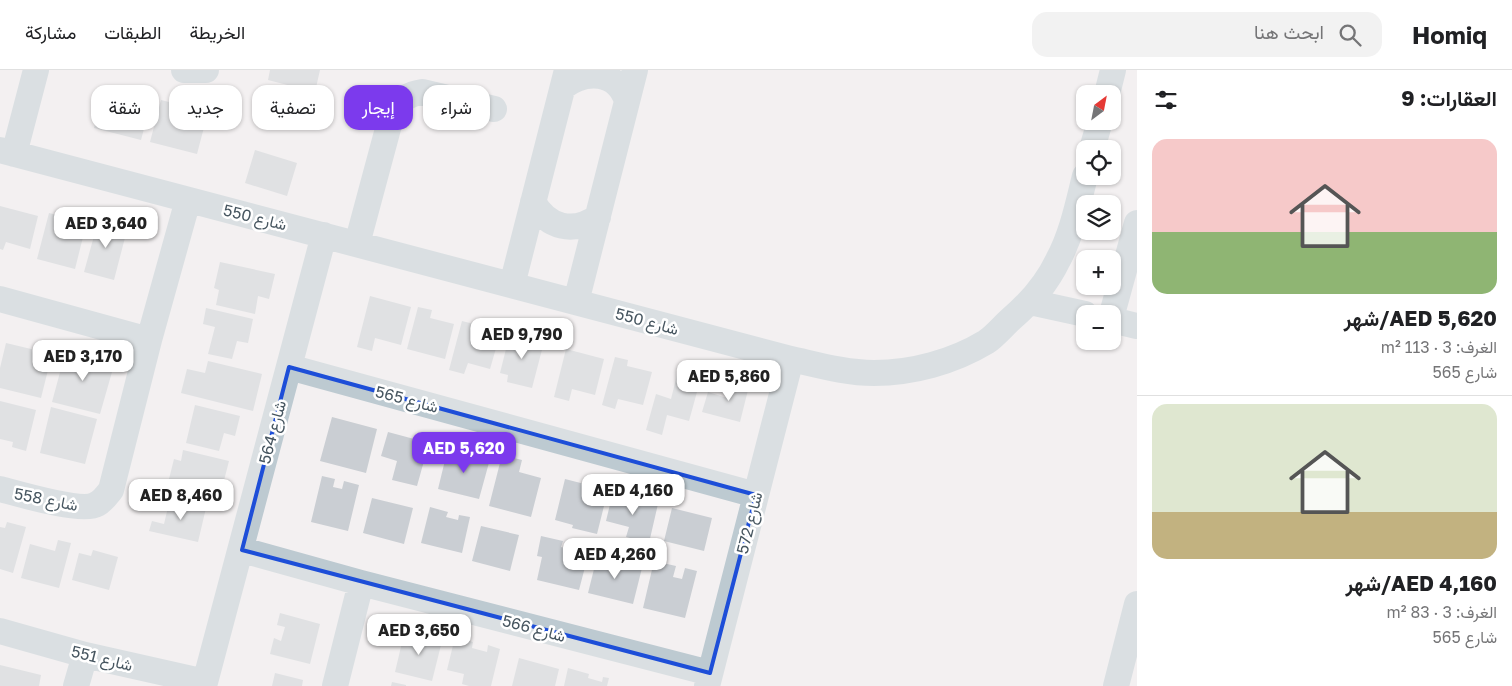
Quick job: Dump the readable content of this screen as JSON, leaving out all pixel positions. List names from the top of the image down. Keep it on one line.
{"streets":{"street":["شارع 550","شارع 565","شارع 564","شارع 558","شارع 572","شارع 566","شارع 551"]},"crossings":[["شارع 550","شارع 564"],["شارع 550","شارع 558"],["شارع 550","شارع 572"],["شارع 565","شارع 564"],["شارع 565","شارع 572"],["شارع 564","شارع 566"],["شارع 564","شارع 551"],["شارع 572","شارع 566"]],"north":"top right","page":{"header":"Homiq","search":"ابحث هنا","nav":["الخريطة","الطبقات","مشاركة"],"heading":"العقارات: 9","map_buttons":["+","−"],"chip":["شراء","إيجار","تصفية","جديد","شقة"],"list":[{"name":"AED 5,620/شهر","note":"الغرف: 3 · 113 m² · شارع 565"},{"name":"AED 4,160/شهر","note":"الغرف: 3 · 83 m² · شارع 565"}],"price":["AED 3,640","AED 9,790","AED 3,170","AED 5,860","AED 5,620","AED 4,160","AED 8,460","AED 4,260","AED 3,650"]}}
